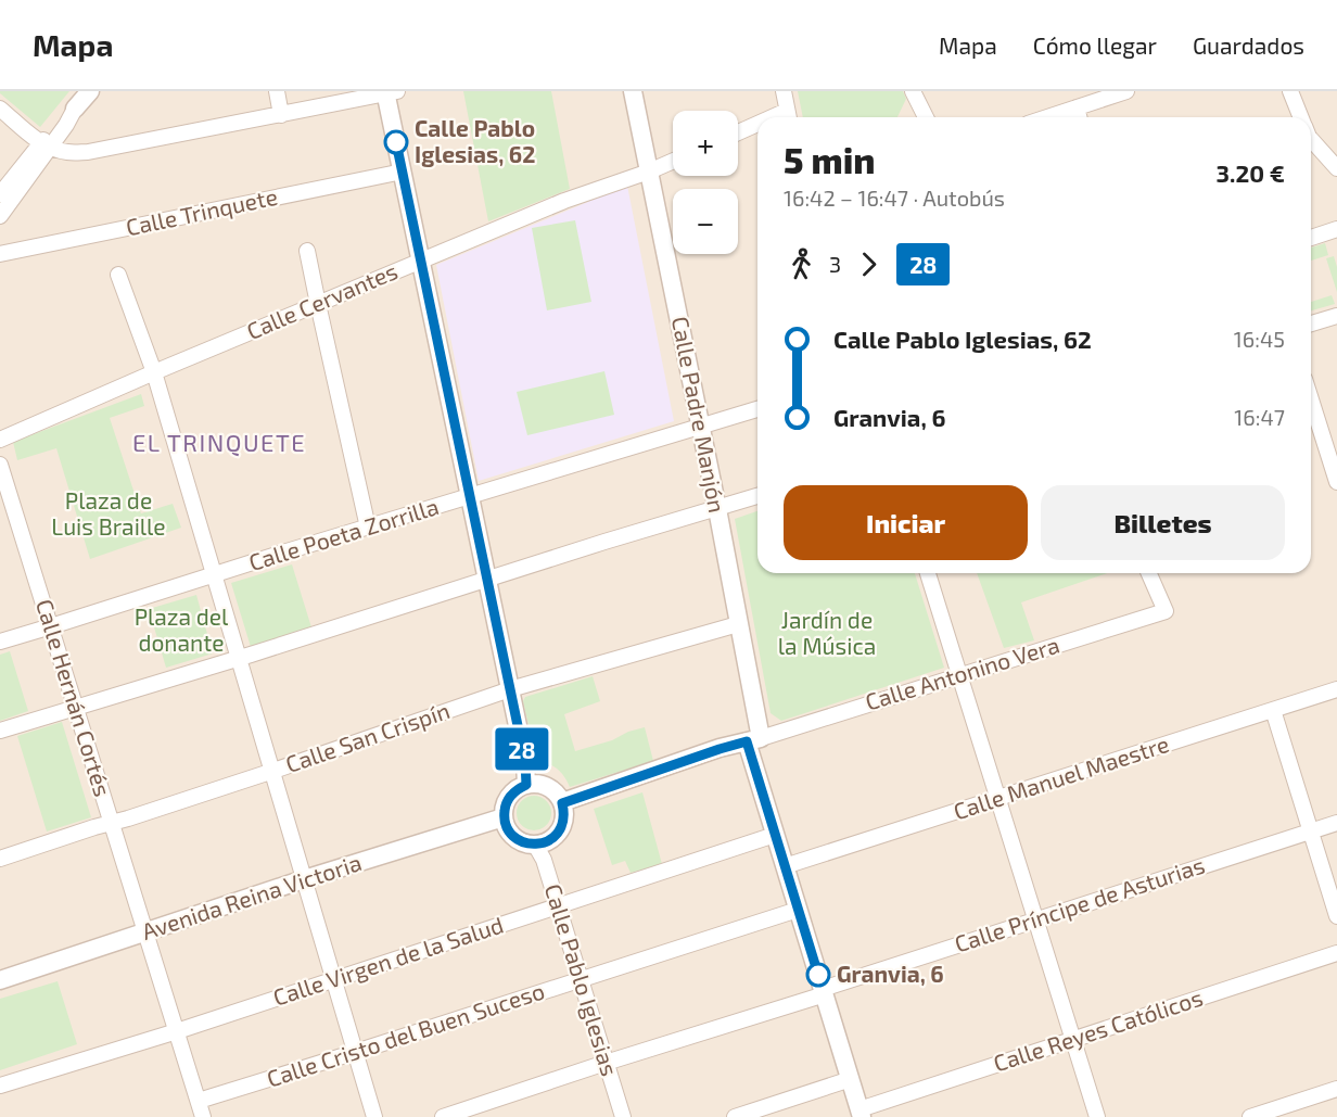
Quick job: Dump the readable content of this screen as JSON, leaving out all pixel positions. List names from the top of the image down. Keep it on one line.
{"streets":{"street":["Calle Trinquete","Calle Cervantes","Calle Padre Manjón","Calle Poeta Zorrilla","Calle Antonino Vera","Calle Hernán Cortés","Calle San Crispín","Calle Manuel Maestre","Avenida Reina Victoria","Calle Príncipe de Asturias","Calle Virgen de la Salud","Calle Pablo Iglesias","Calle Reyes Católicos","Calle Cristo del Buen Suceso"]},"crossings":[["Calle Cervantes","Calle Padre Manjón"],["Calle Padre Manjón","Calle Poeta Zorrilla"],["Calle Padre Manjón","Calle Antonino Vera"],["Calle Padre Manjón","Calle San Crispín"],["Calle Padre Manjón","Calle Manuel Maestre"],["Calle Padre Manjón","Calle Príncipe de Asturias"],["Calle Padre Manjón","Calle Virgen de la Salud"],["Calle Padre Manjón","Calle Reyes Católicos"],["Calle Padre Manjón","Calle Cristo del Buen Suceso"],["Calle Poeta Zorrilla","Calle Hernán Cortés"],["Calle Hernán Cortés","Calle San Crispín"],["Calle Hernán Cortés","Avenida Reina Victoria"],["Calle Hernán Cortés","Calle Virgen de la Salud"],["Calle Hernán Cortés","Calle Cristo del Buen Suceso"],["Avenida Reina Victoria","Calle Pablo Iglesias"],["Calle Príncipe de Asturias","Calle Pablo Iglesias"],["Calle Virgen de la Salud","Calle Pablo Iglesias"],["Calle Pablo Iglesias","Calle Cristo del Buen Suceso"]],"districts":["EL TRINQUETE"],"parks":["Plaza de Luis Braille","Plaza del donante","Jardín de la Música"],"places":["Calle Pablo Iglesias, 62","Granvia, 6"],"lines":["bus line 28"],"page":{"header":"Mapa","nav":["Mapa","Cómo llegar","Guardados"],"on_map":"28","map_buttons":["+","−"],"heading":["5 min","16:42 – 16:47 · Autobús","3.20 €"],"legs":["3","28"],"list":[{"name":"Calle Pablo Iglesias, 62","value":"16:45"},{"name":"Granvia, 6","value":"16:47"}],"buttons":["Iniciar","Billetes"]}}
